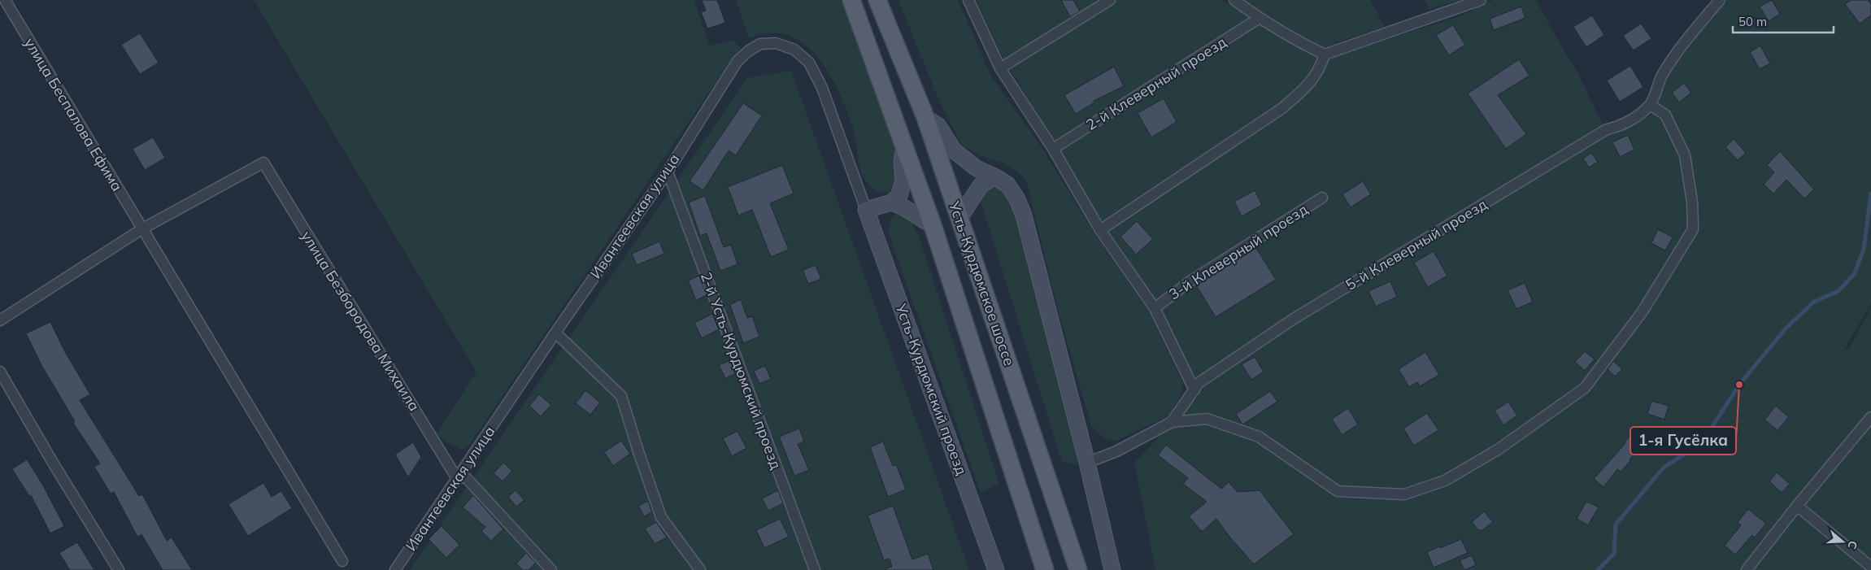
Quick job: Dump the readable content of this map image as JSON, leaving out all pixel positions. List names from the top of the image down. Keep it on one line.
{"streets":{"main road":["Усть-Курдюмское шоссе"],"street":["2-й Клеверный проезд","улица Беспалова Ефима","Ивантеевская улица","5-й Клеверный проезд","3-й Клеверный проезд","улица Безбородова Михаила","2-й Усть-Курдюмский проезд","Усть-Курдюмский проезд"]},"crossings":[["улица Беспалова Ефима","улица Безбородова Михаила"],["Ивантеевская улица","улица Безбородова Михаила"],["Ивантеевская улица","2-й Усть-Курдюмский проезд"],["Ивантеевская улица","Усть-Курдюмский проезд"]],"places":["1-я Гусёлка"],"scale_bar":"50 m","north":"right"}
